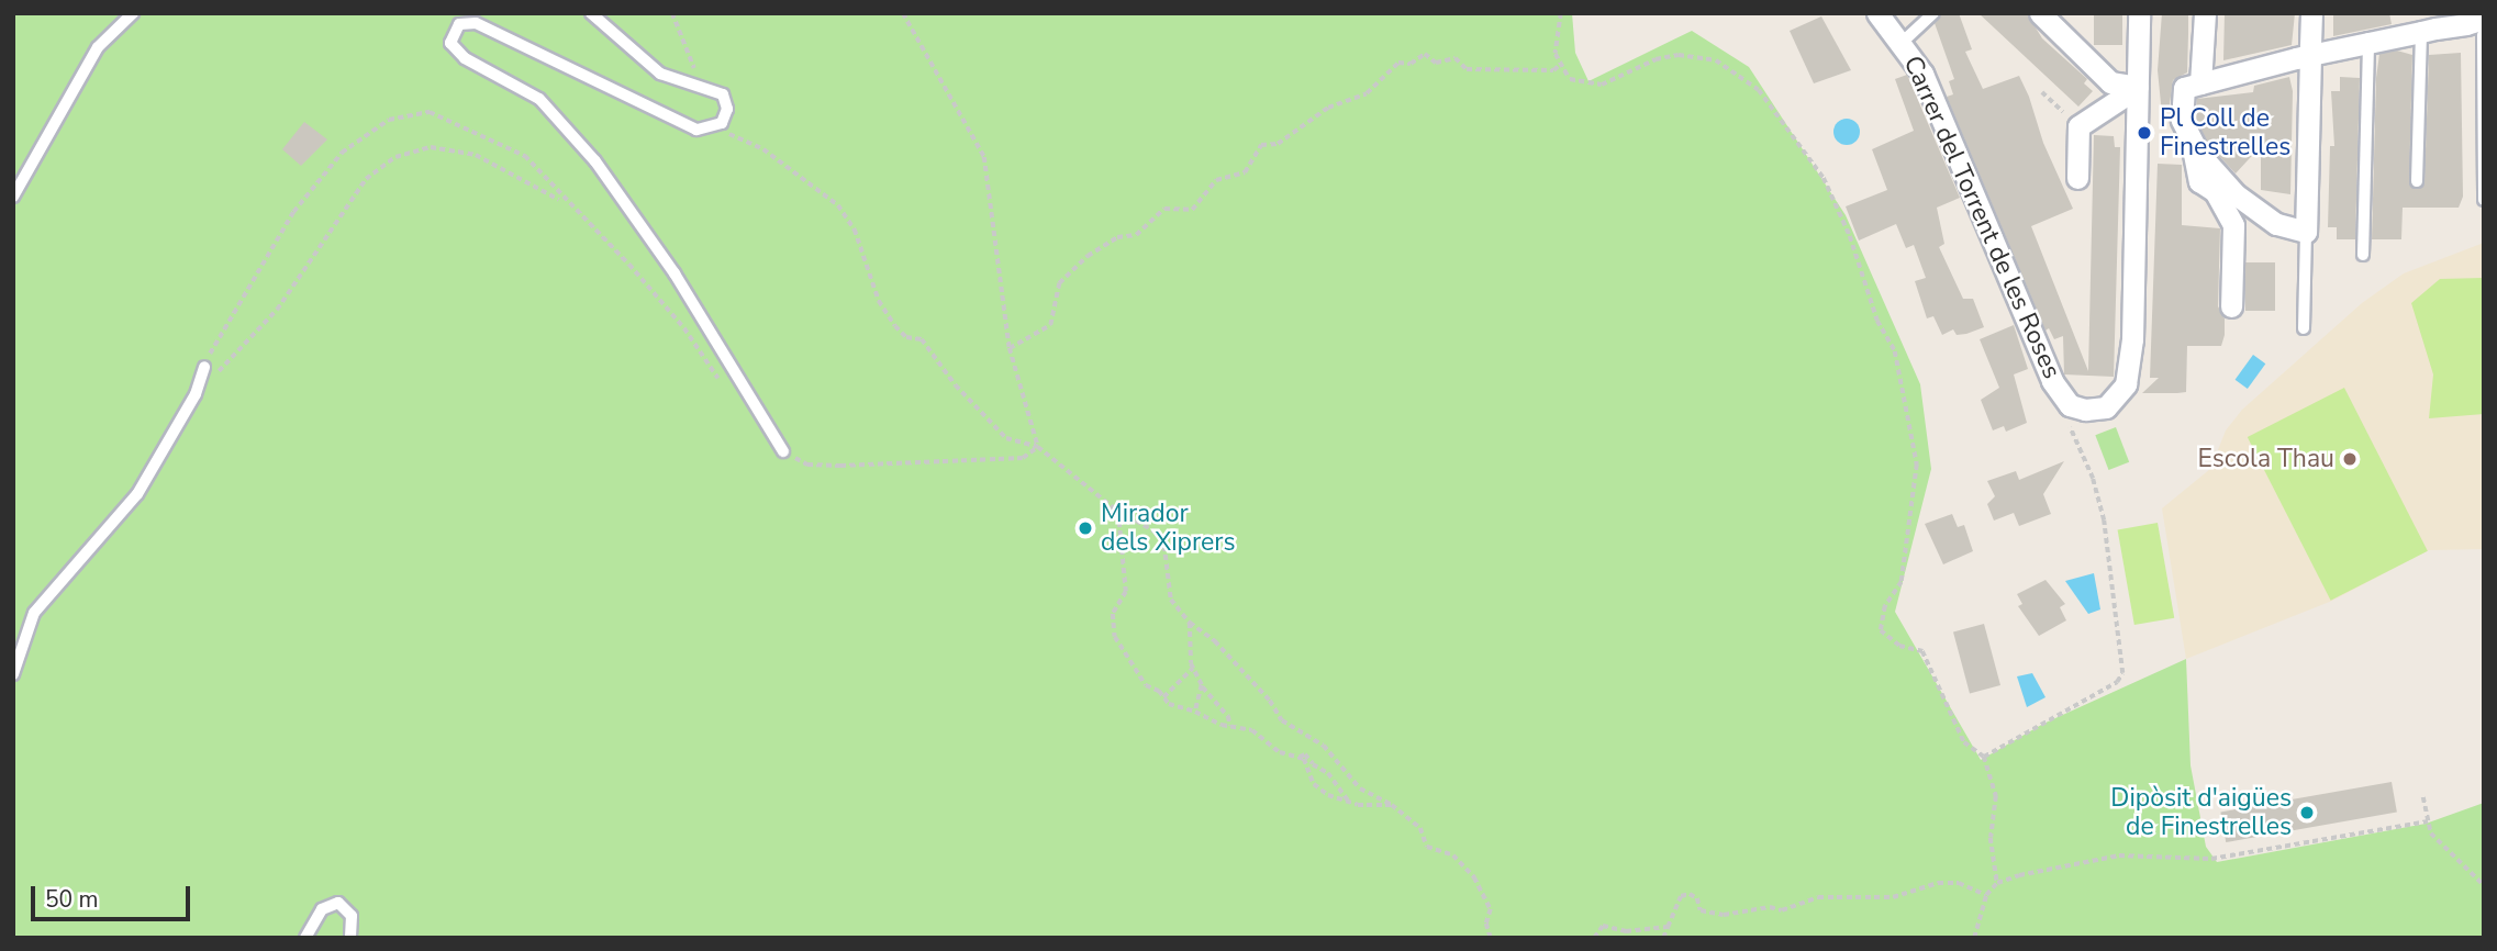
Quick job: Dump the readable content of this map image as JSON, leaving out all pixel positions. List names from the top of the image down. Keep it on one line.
{"streets":{"street":["Carrer del Torrent de les Roses"]},"places":["Pl Coll de Finestrelles","Escola Thau","Mirador dels Xiprers","Dipòsit d'aigües de Finestrelles"],"scale_bar":"50 m"}
